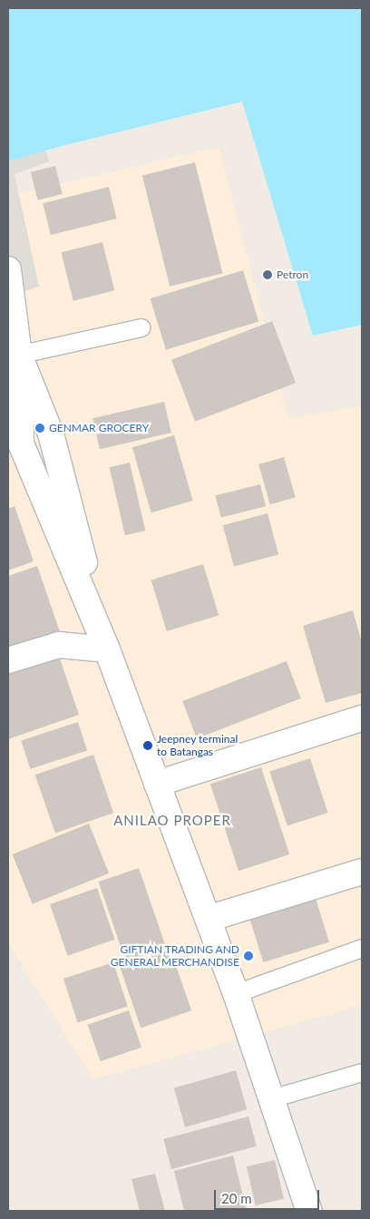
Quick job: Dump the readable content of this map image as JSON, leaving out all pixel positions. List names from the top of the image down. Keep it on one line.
{"districts":["ANILAO PROPER"],"places":["Petron","GENMAR GROCERY","Jeepney terminal to Batangas","GIFTIAN TRADING AND GENERAL MERCHANDISE"],"scale_bar":"20 m"}
